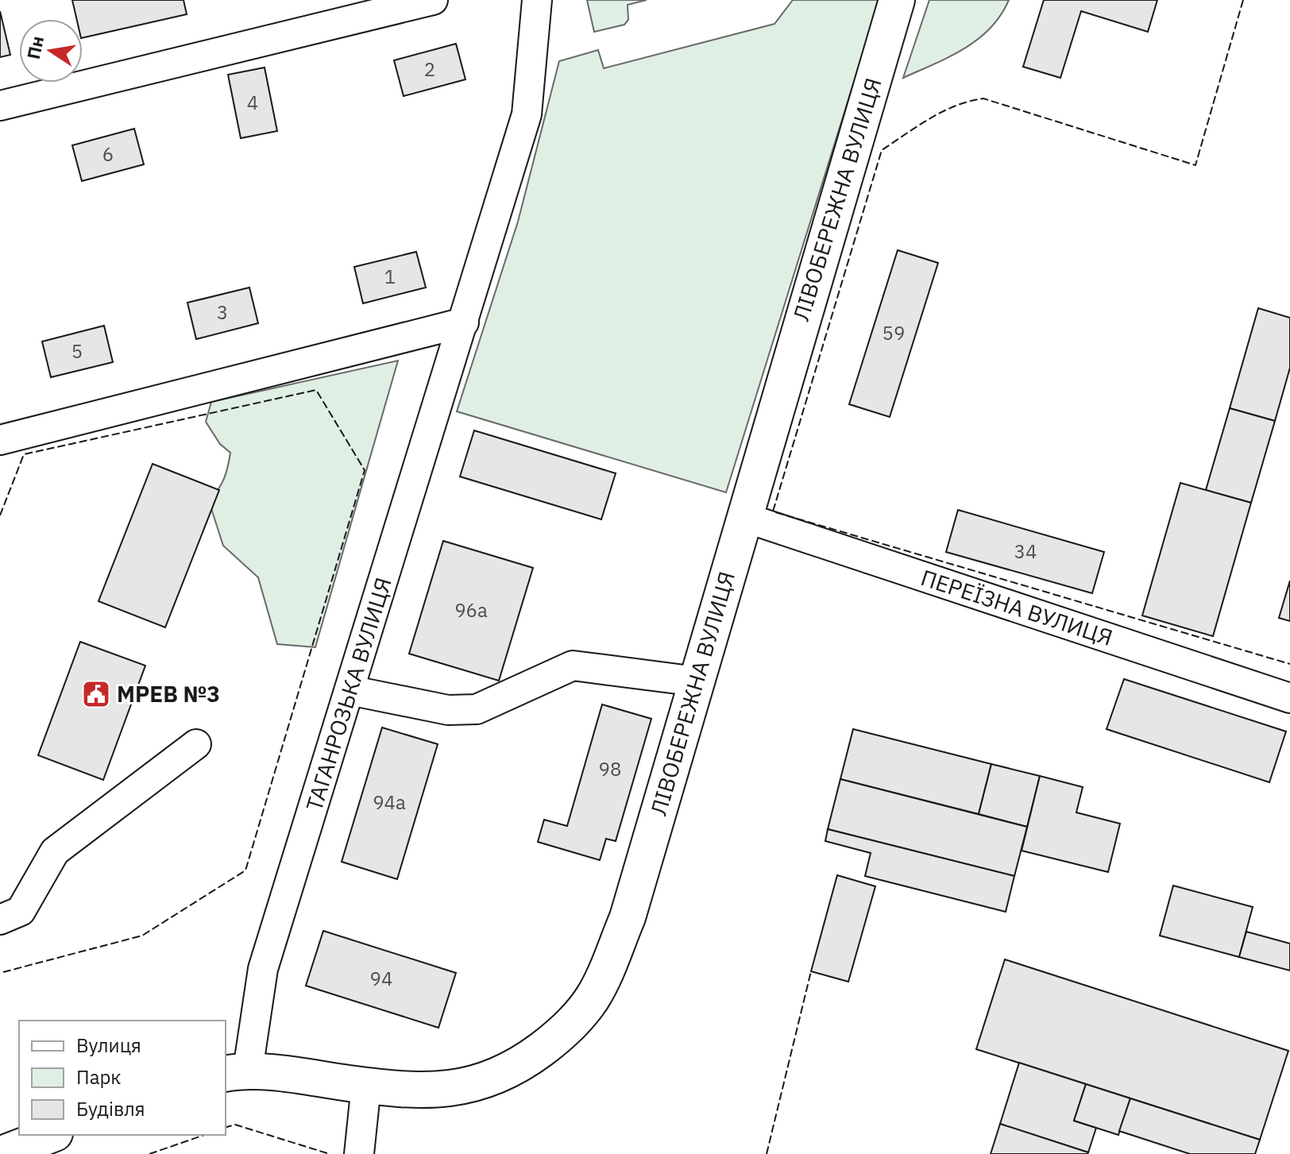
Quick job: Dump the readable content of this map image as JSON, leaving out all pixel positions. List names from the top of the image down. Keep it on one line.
{"streets":{"main road":["ЛІВОБЕРЕЖНА ВУЛИЦЯ"],"street":["ПЕРЕЇЗНА ВУЛИЦЯ","ТАГАНРОЗЬКА ВУЛИЦЯ"]},"crossings":[["ЛІВОБЕРЕЖНА ВУЛИЦЯ","ПЕРЕЇЗНА ВУЛИЦЯ"],["ЛІВОБЕРЕЖНА ВУЛИЦЯ","ТАГАНРОЗЬКА ВУЛИЦЯ"]],"places":{"public building":["МРЕВ №3"]},"house_numbers":["2","4","6","1","3","59","5","34","96a","98","94а","94"],"legend":["Вулиця","Парк","Будівля"],"north":"left"}
